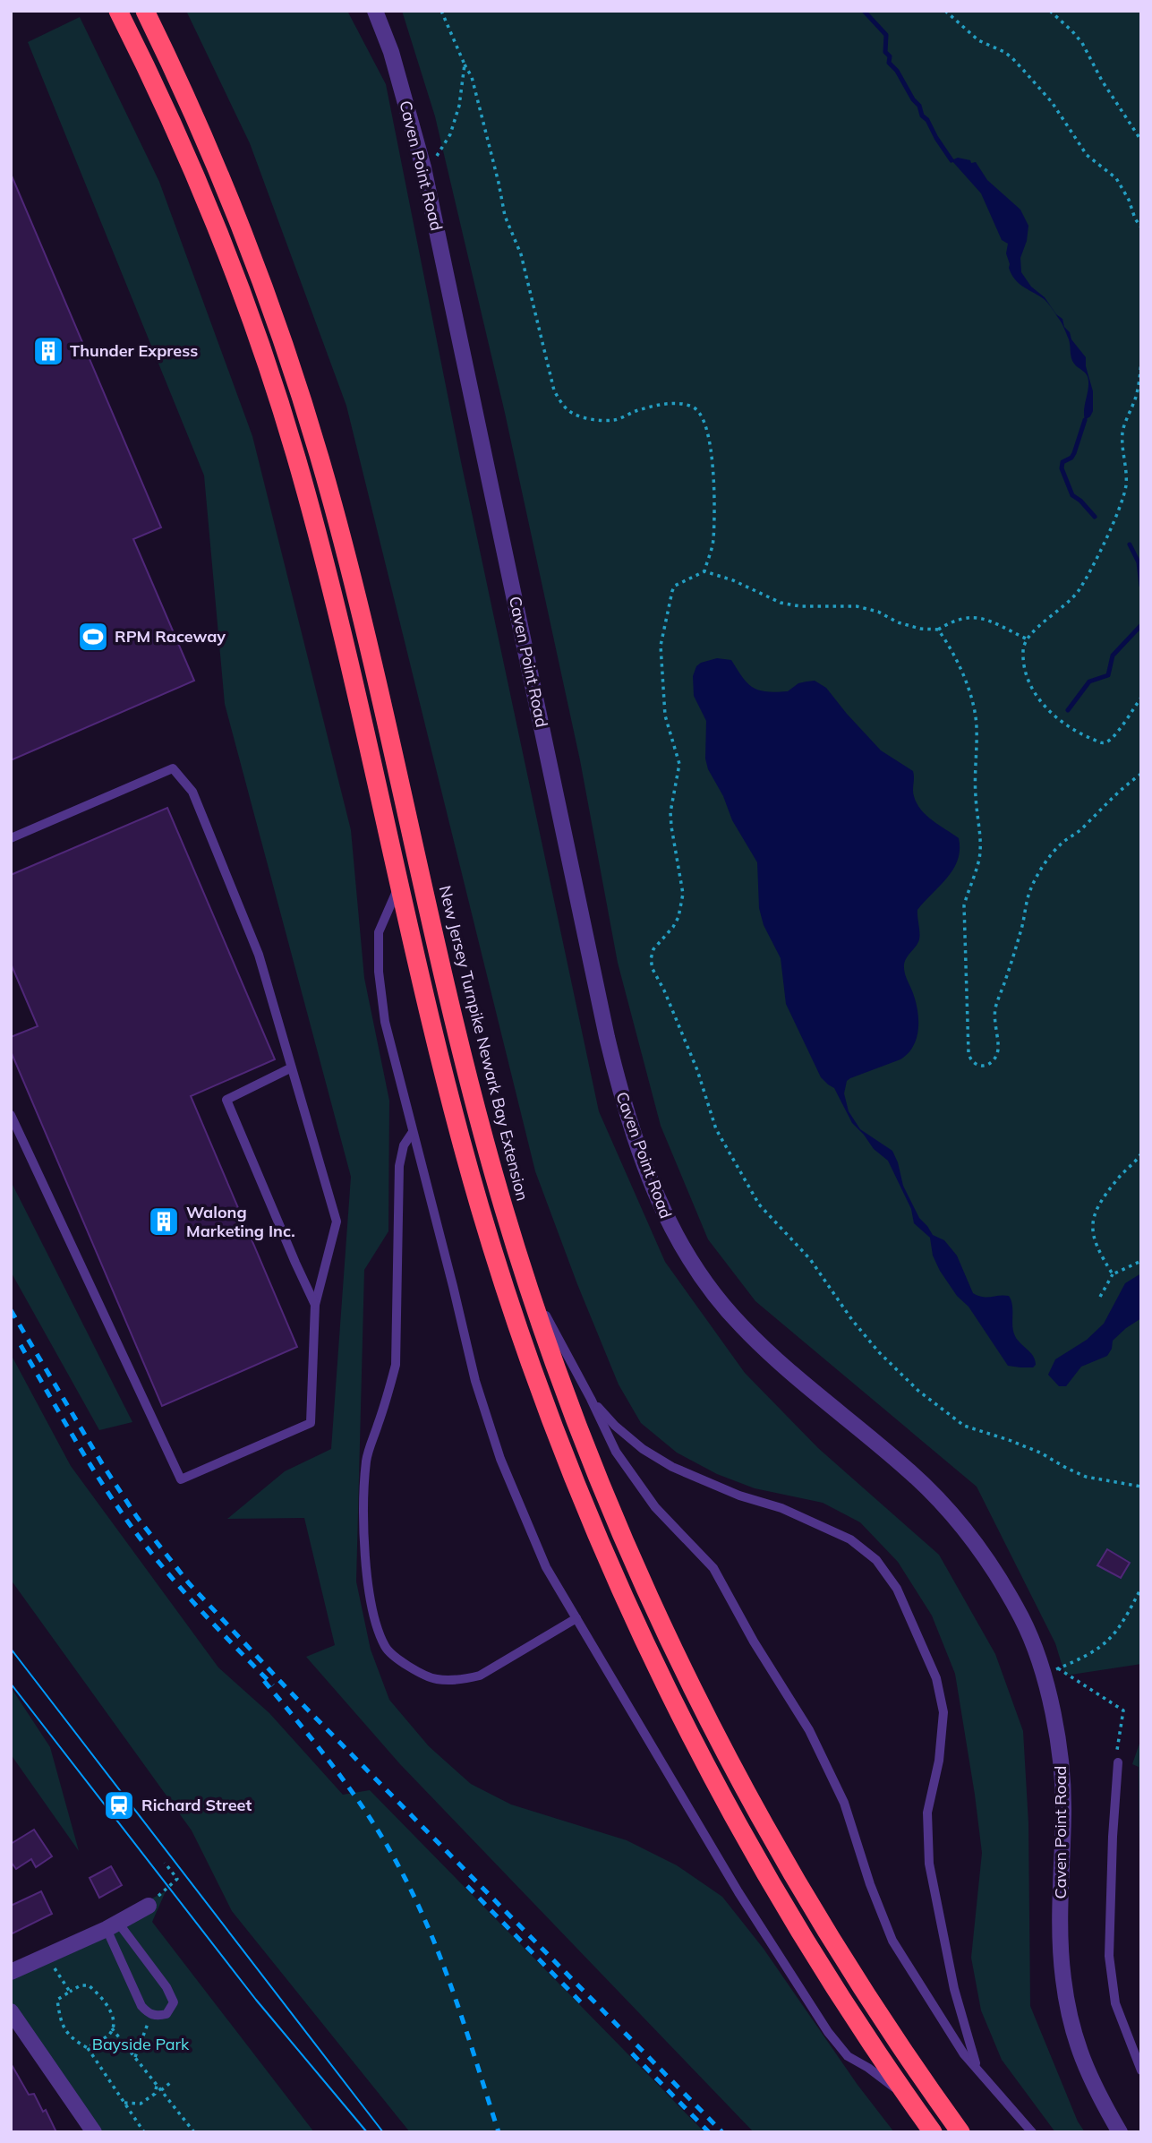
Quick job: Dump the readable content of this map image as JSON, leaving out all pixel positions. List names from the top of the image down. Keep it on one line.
{"streets":{"highway":["New Jersey Turnpike Newark Bay Extension"],"street":["Caven Point Road"]},"parks":["Bayside Park"],"places":{"building":["Thunder Express","Walong Marketing Inc."],"sports":["RPM Raceway"],"station":["Richard Street"]}}
